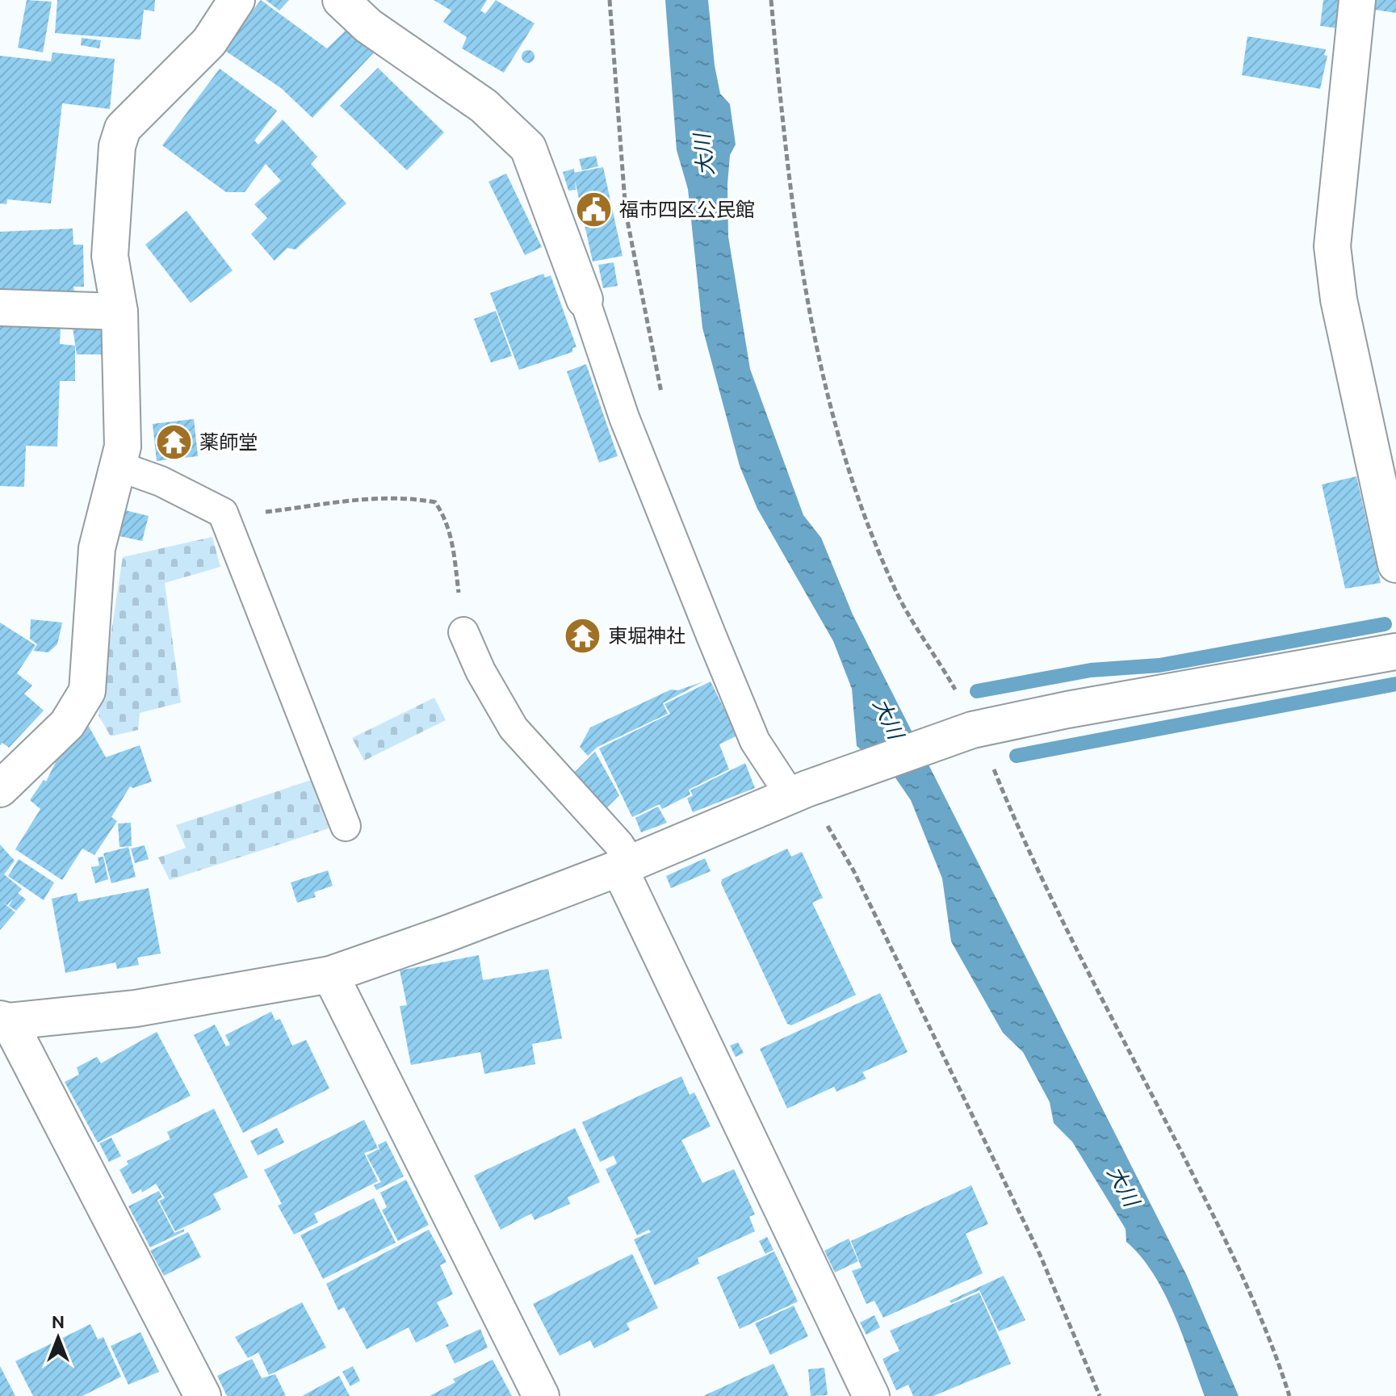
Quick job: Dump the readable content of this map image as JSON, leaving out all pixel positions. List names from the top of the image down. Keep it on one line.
{"water":["大川"],"places":{"public building":["福市四区公民館"],"temple":["薬師堂","東堀神社"]},"north":"top"}
